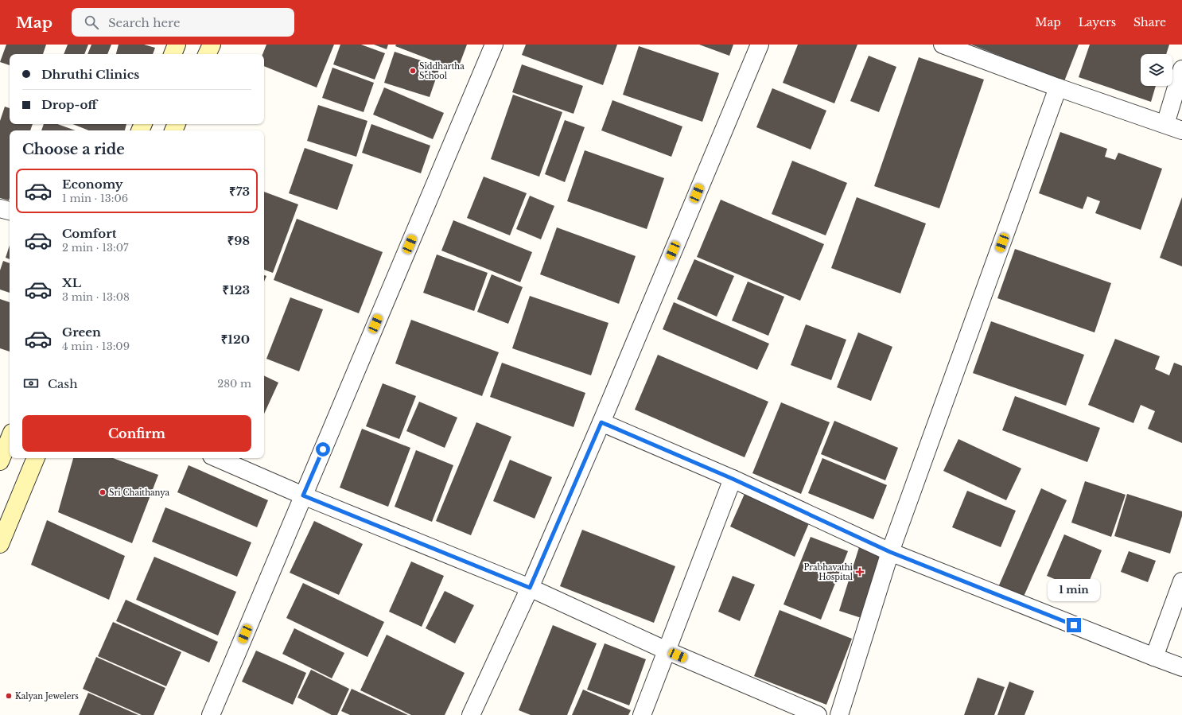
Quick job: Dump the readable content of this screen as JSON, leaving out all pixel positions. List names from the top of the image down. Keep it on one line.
{"places":{"other":["Siddhartha School","Sri Chaithanya","Kalyan Jewelers"],"health":["Prabhavathi Hospital"]},"page":{"header":"Map","search":"Search here","nav":["Map","Layers","Share"],"banner":["Dhruthi Clinics","Drop-off"],"heading":"Choose a ride","list":[{"name":"Economy","note":"1 min · 13:06","value":"₹73"},{"name":"Comfort","note":"2 min · 13:07","value":"₹98"},{"name":"XL","note":"3 min · 13:08","value":"₹123"},{"name":"Green","note":"4 min · 13:09","value":"₹120"}],"pay":["Cash","280 m"],"buttons":"Confirm","bubble":"1 min"}}
